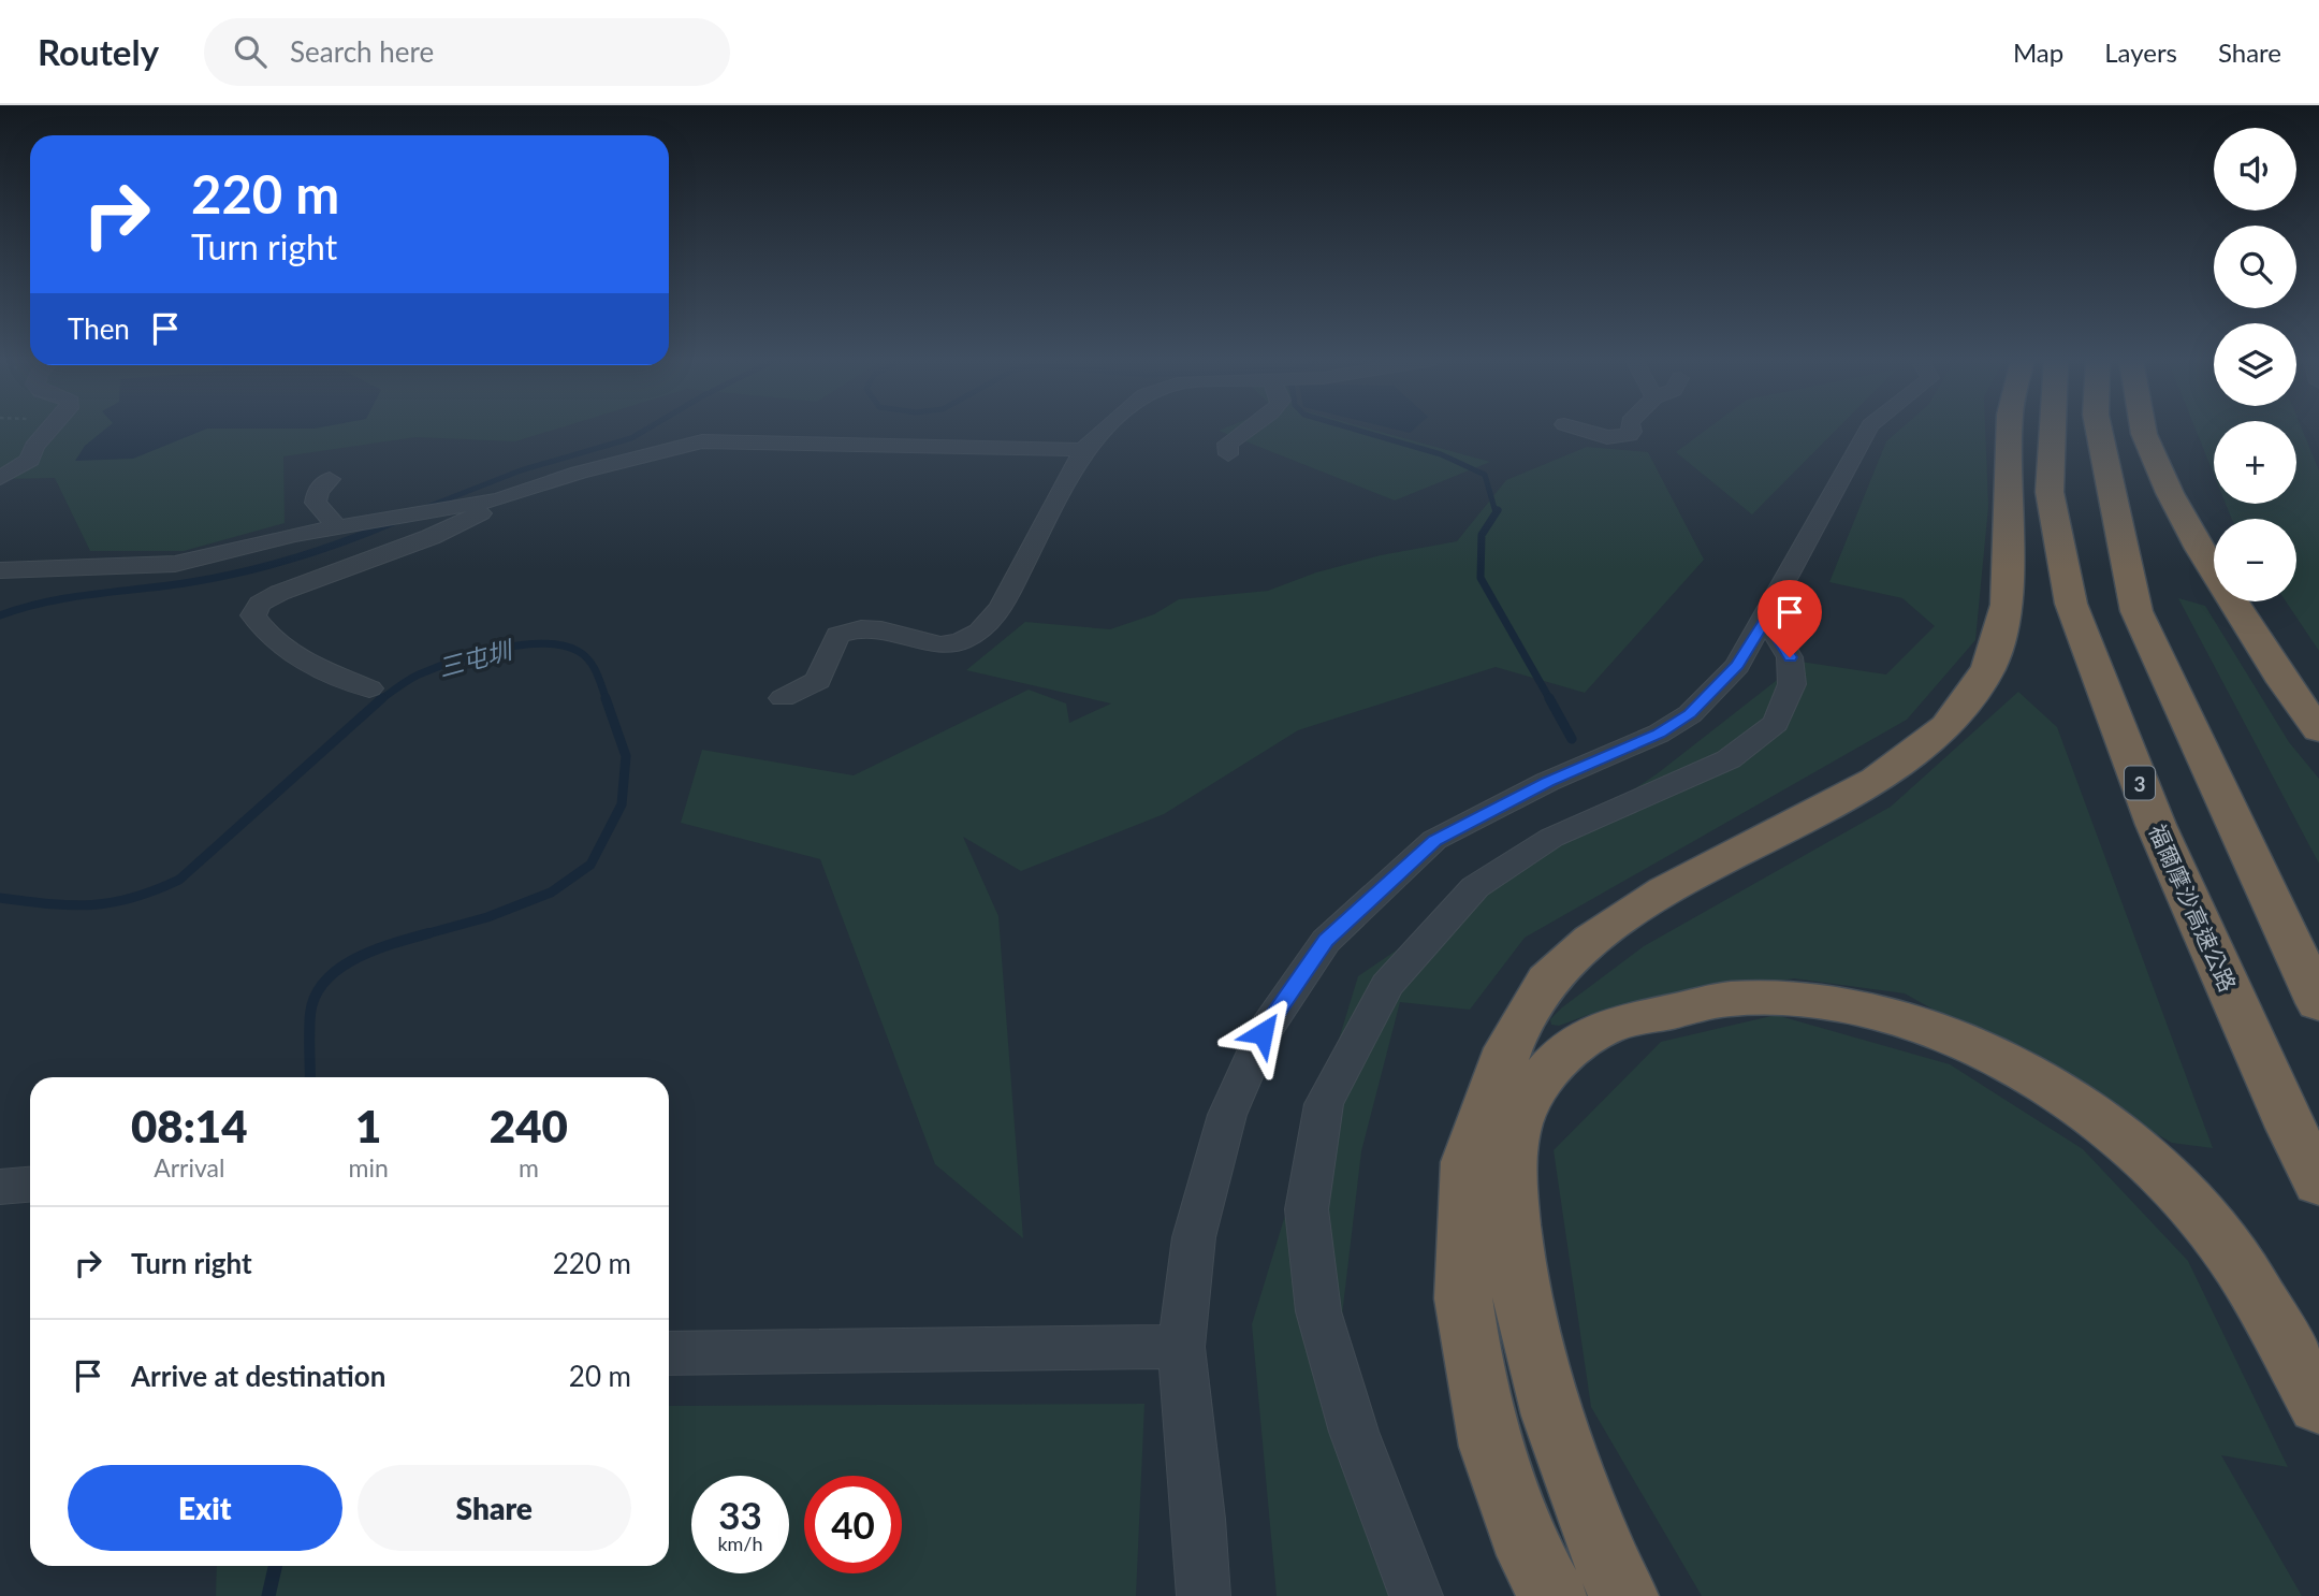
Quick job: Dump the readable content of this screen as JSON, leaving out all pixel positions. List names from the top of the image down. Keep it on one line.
{"streets":{"highway":["3","福爾摩沙高速公路"]},"water":["三屯圳"],"page":{"header":"Routely","search":"Search here","nav":["Map","Layers","Share"],"map_buttons":["+","−"],"turn":["220 m","Turn right"],"then":"Then","eta":["08:14","Arrival","1","min","240","m"],"list":[{"name":"Turn right","value":"220 m"},{"name":"Arrive at destination","value":"20 m"}],"buttons":["Exit","Share"],"speed":"33 km/h","limit":"40"}}
